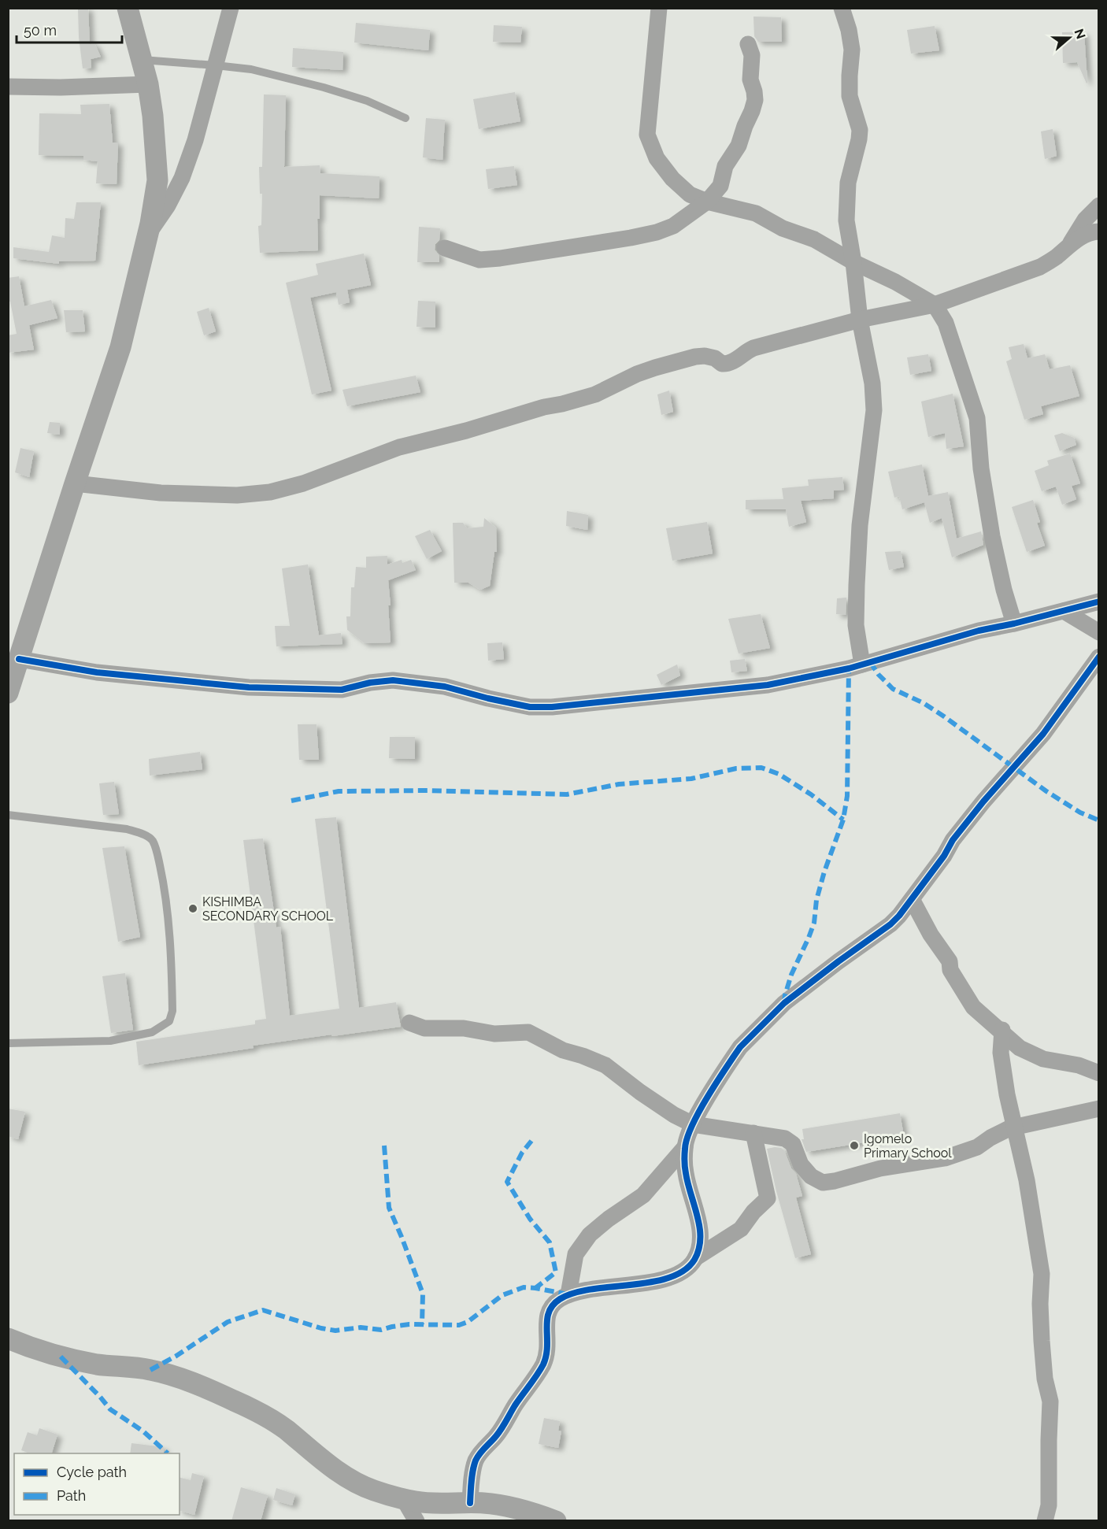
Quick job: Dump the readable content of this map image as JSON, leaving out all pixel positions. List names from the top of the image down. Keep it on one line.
{"places":["KISHIMBA SECONDARY SCHOOL","Igomelo Primary School"],"legend":["Cycle path","Path"],"scale_bar":"50 m","north":"right"}
